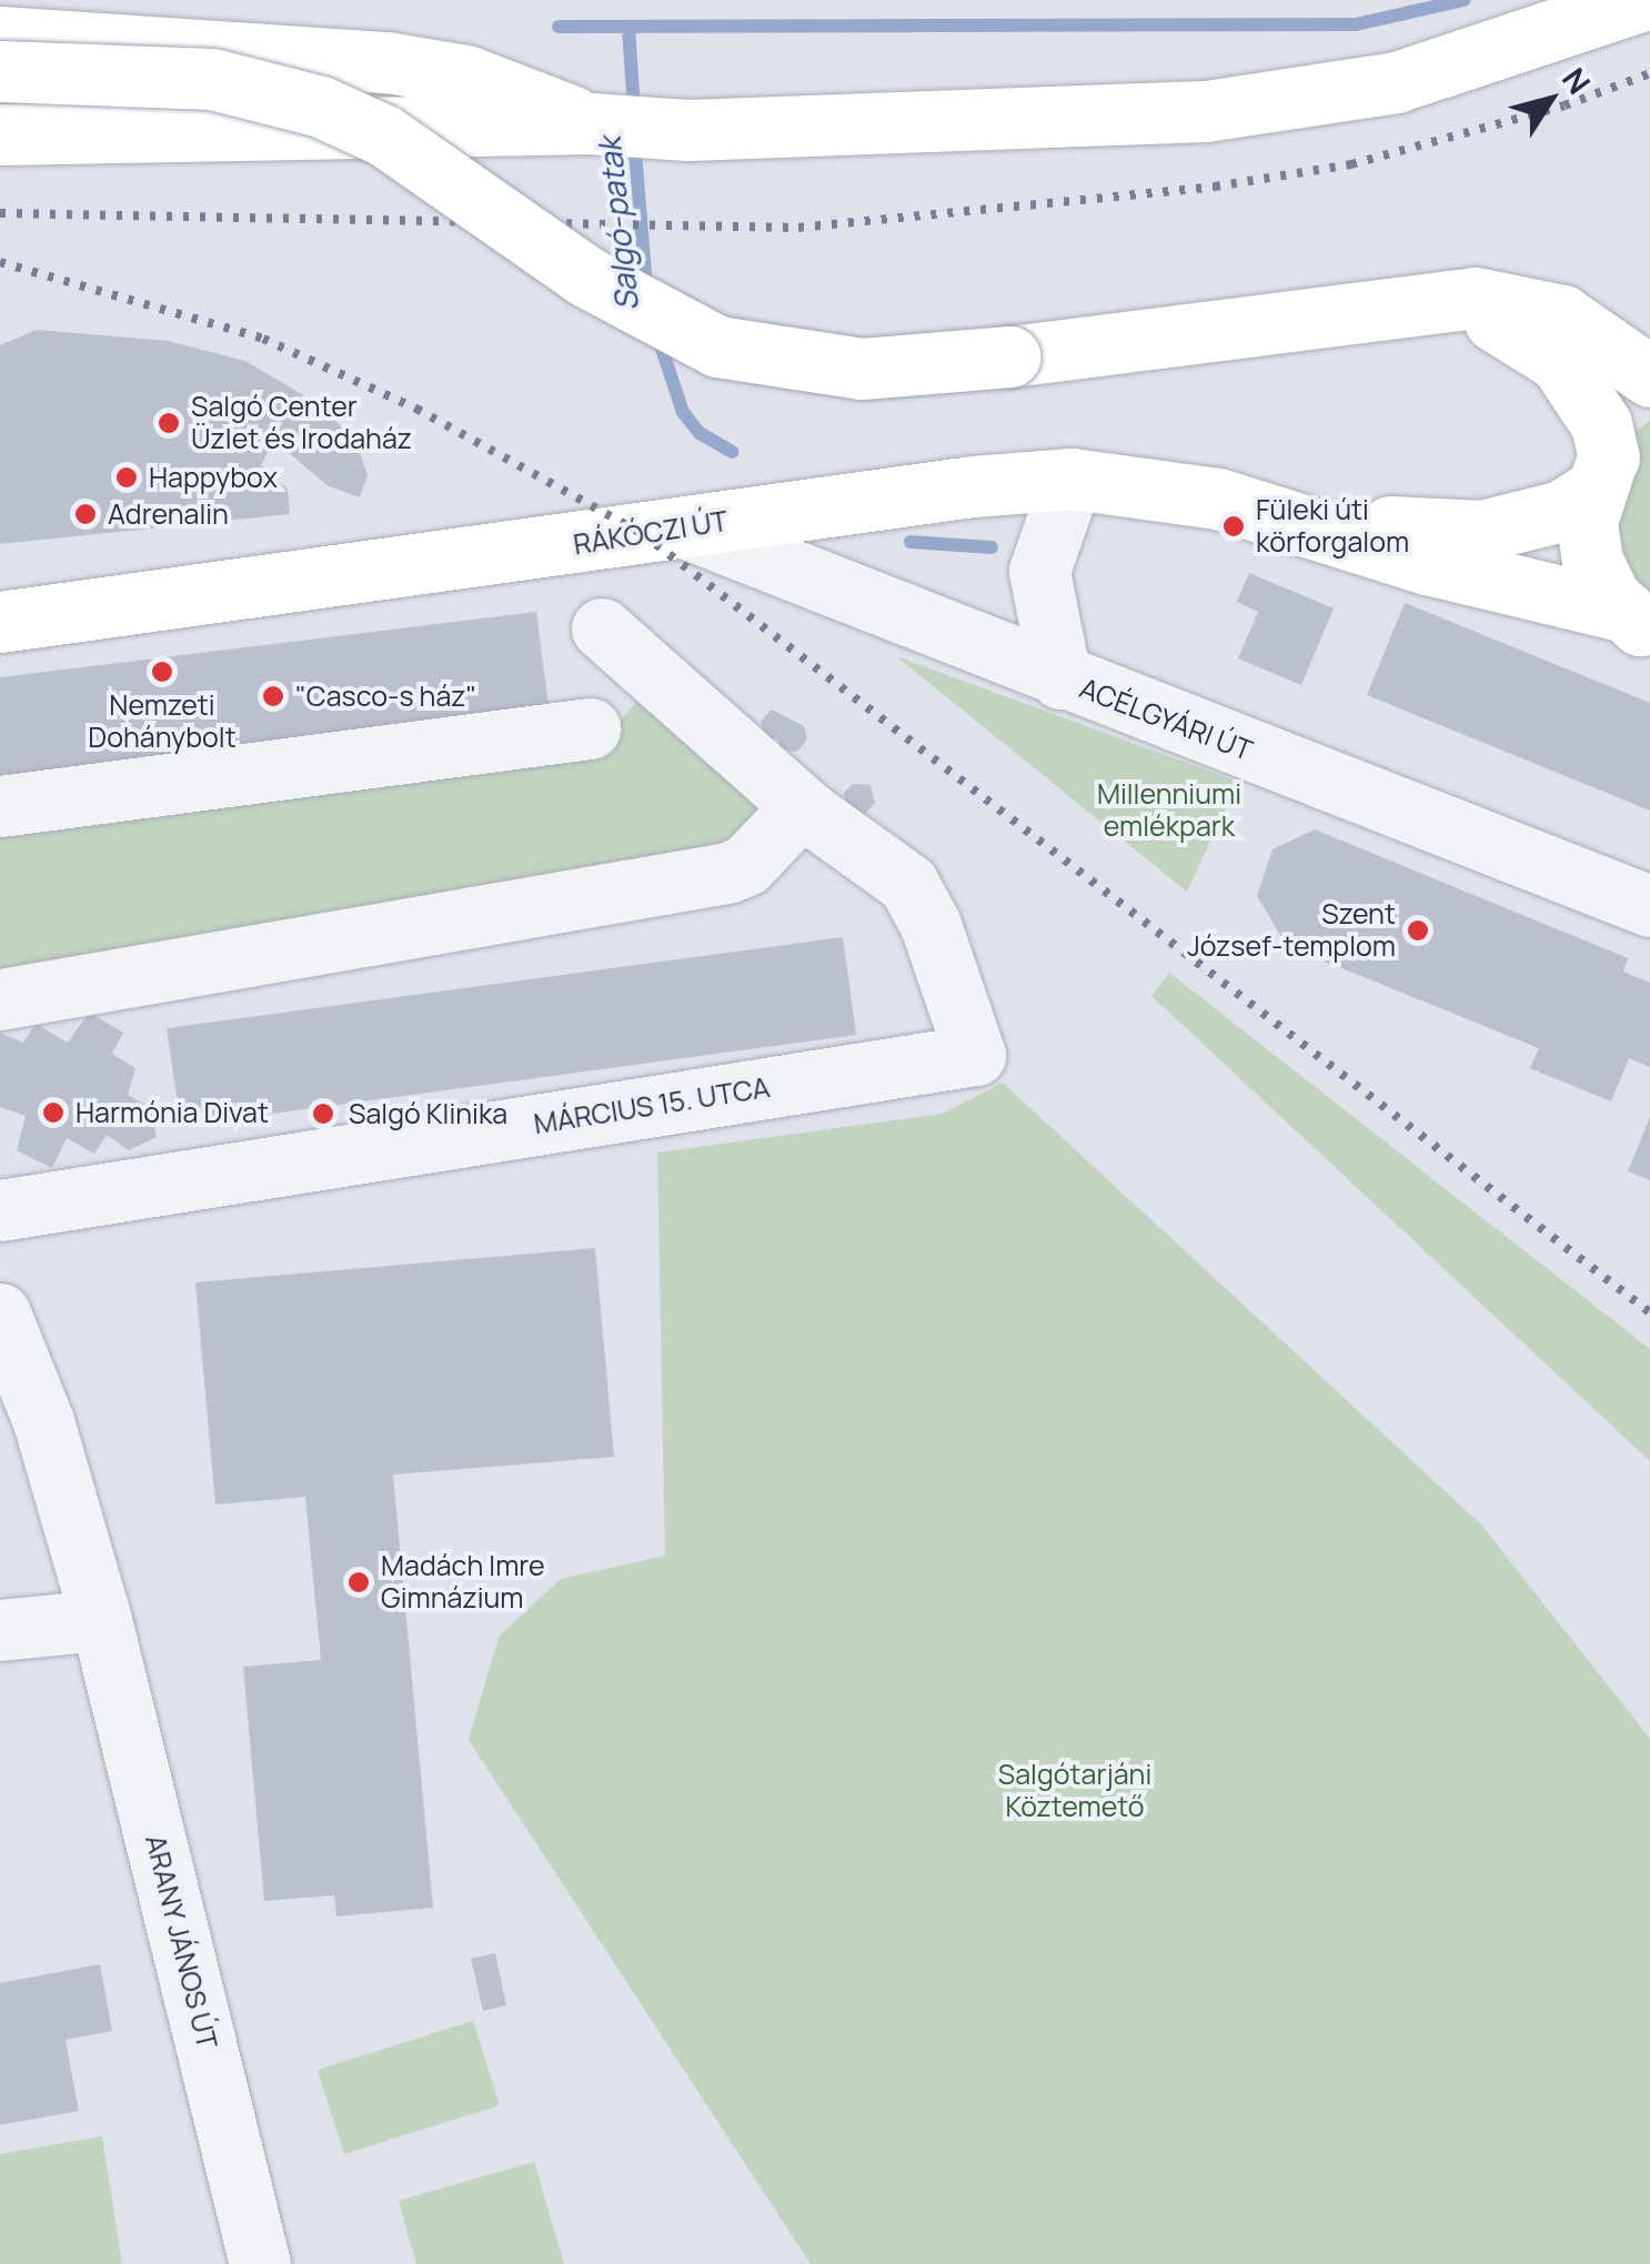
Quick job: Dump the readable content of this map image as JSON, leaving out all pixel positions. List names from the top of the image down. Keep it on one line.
{"streets":{"main road":["RÁKÓCZI ÚT"],"street":["ACÉLGYÁRI ÚT","MÁRCIUS 15. UTCA","ARANY JÁNOS ÚT"]},"crossings":[["RÁKÓCZI ÚT","ACÉLGYÁRI ÚT"]],"water":["Salgó-patak"],"parks":["Millenniumi emlékpark","Salgótarjáni Köztemető"],"places":["Salgó Center Üzlet és Irodaház","Happybox","Adrenalin","Füleki úti körforgalom","Nemzeti Dohánybolt","\"Casco-s ház\"","Szent József-templom","Harmónia Divat","Salgó Klinika","Madách Imre Gimnázium"],"north":"top right"}
